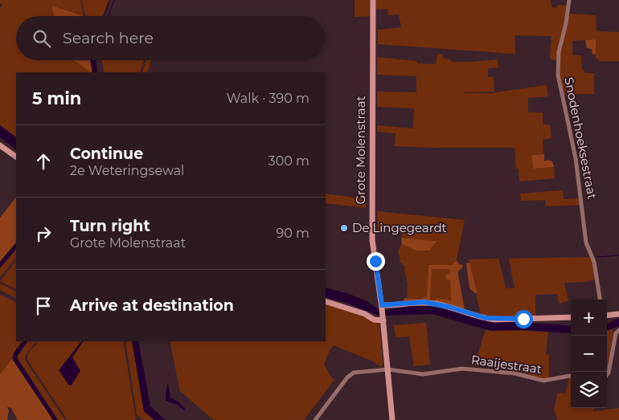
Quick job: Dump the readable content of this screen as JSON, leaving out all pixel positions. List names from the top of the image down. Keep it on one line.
{"streets":{"street":["Snodenhoeksestraat","Grote Molenstraat","Raaijestraat"]},"crossings":[["Grote Molenstraat","Raaijestraat"]],"places":["De Lingegeardt"],"page":{"search":"Search here","heading":["5 min","Walk · 390 m"],"list":[["Continue","2e Weteringsewal","300 m"],["Turn right","Grote Molenstraat","90 m"],"Arrive at destination"],"map_buttons":["+","−"]}}
